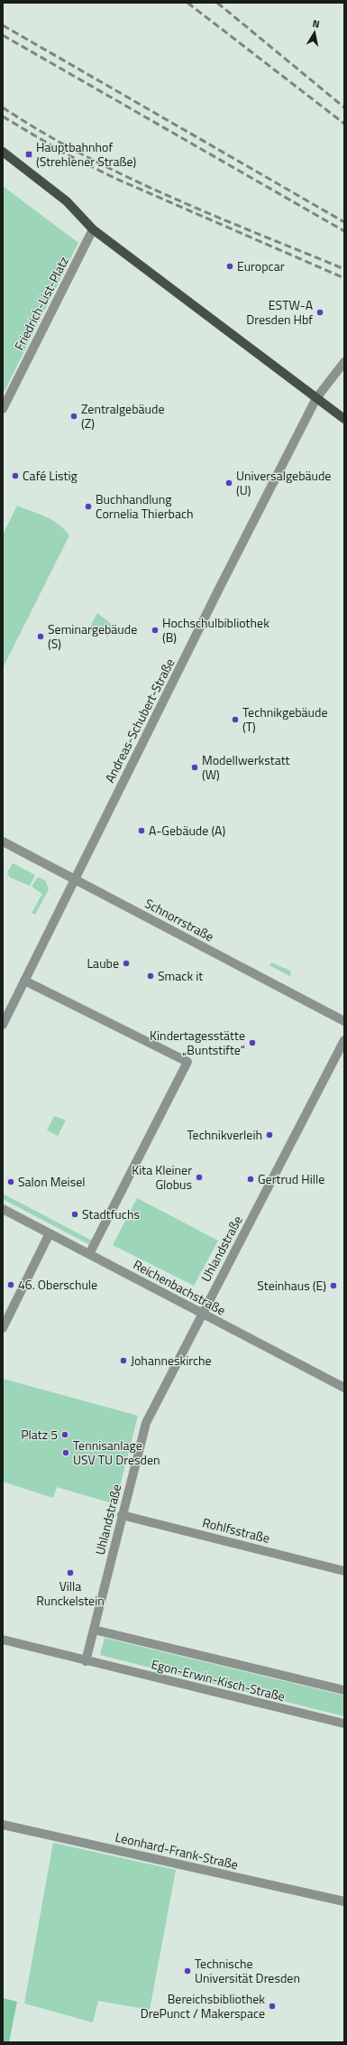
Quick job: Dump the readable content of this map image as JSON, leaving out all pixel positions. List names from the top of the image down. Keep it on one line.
{"streets":{"street":["Friedrich-List-Platz","Andreas-Schubert-Straße","Schnorrstraße","Uhlandstraße","Reichenbachstraße","Rohlfsstraße","Egon-Erwin-Kisch-Straße","Leonhard-Frank-Straße"]},"crossings":[["Andreas-Schubert-Straße","Schnorrstraße"],["Uhlandstraße","Reichenbachstraße"],["Uhlandstraße","Rohlfsstraße"],["Uhlandstraße","Egon-Erwin-Kisch-Straße"]],"places":{"transit":["Hauptbahnhof (Strehlener Straße)"],"other":["Europcar","ESTW-A Dresden Hbf","Zentralgebäude (Z)","Café Listig","Universalgebäude (U)","Buchhandlung Cornelia Thierbach","Hochschulbibliothek (B)","Seminargebäude (S)","Technikgebäude (T)","Modellwerkstatt (W)","A-Gebäude (A)","Laube","Smack it","Kindertagesstätte „Buntstifte“","Technikverleih","Kita Kleiner Globus","Gertrud Hille","Salon Meisel","Stadtfuchs","46. Oberschule","Steinhaus (E)","Johanneskirche","Platz 5","Tennisanlage USV TU Dresden","Villa Runckelstein","Technische Universität Dresden","Bereichsbibliothek DrePunct / Makerspace"]},"north":"top"}
